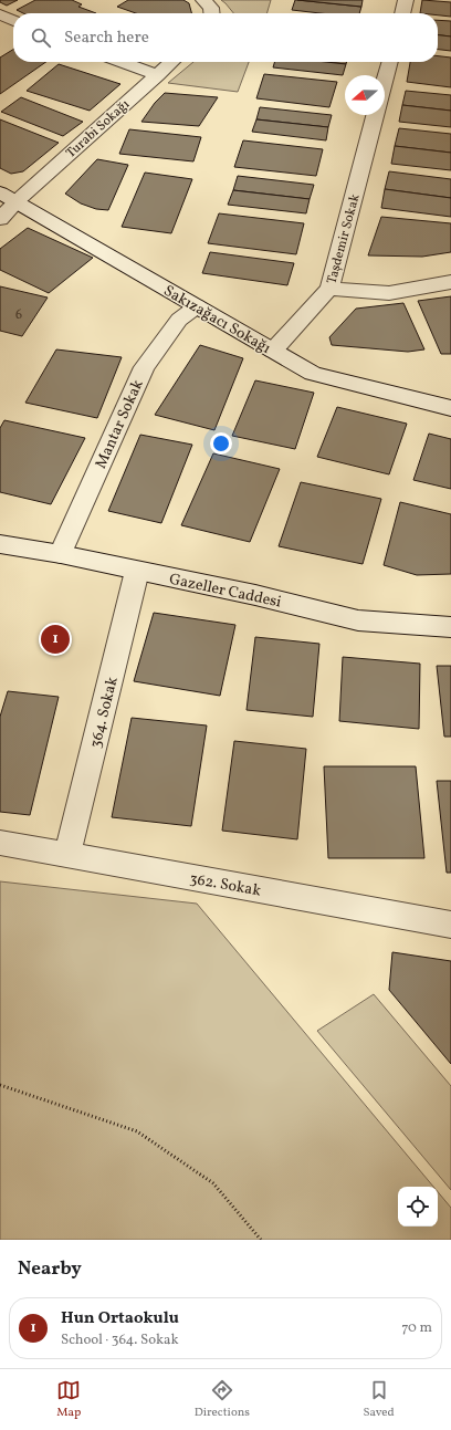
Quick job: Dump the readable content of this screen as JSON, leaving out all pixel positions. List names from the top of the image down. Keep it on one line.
{"streets":{"street":["Turabi Sokağı","Taşdemir Sokak","Sakızağacı Sokağı","Mantar Sokak","Gazeller Caddesi","364. Sokak","362. Sokak"]},"crossings":[["Turabi Sokağı","Sakızağacı Sokağı"],["Taşdemir Sokak","Sakızağacı Sokağı"],["Sakızağacı Sokağı","Mantar Sokak"],["Mantar Sokak","Gazeller Caddesi"],["Gazeller Caddesi","364. Sokak"],["364. Sokak","362. Sokak"]],"house_numbers":["6"],"north":"left","page":{"search":"Search here","pins":"1","heading":"Nearby","list":[{"mark":"1","name":"Hun Ortaokulu","note":"School · 364. Sokak","value":"70 m"}],"nav":["Map","Directions","Saved"]}}
